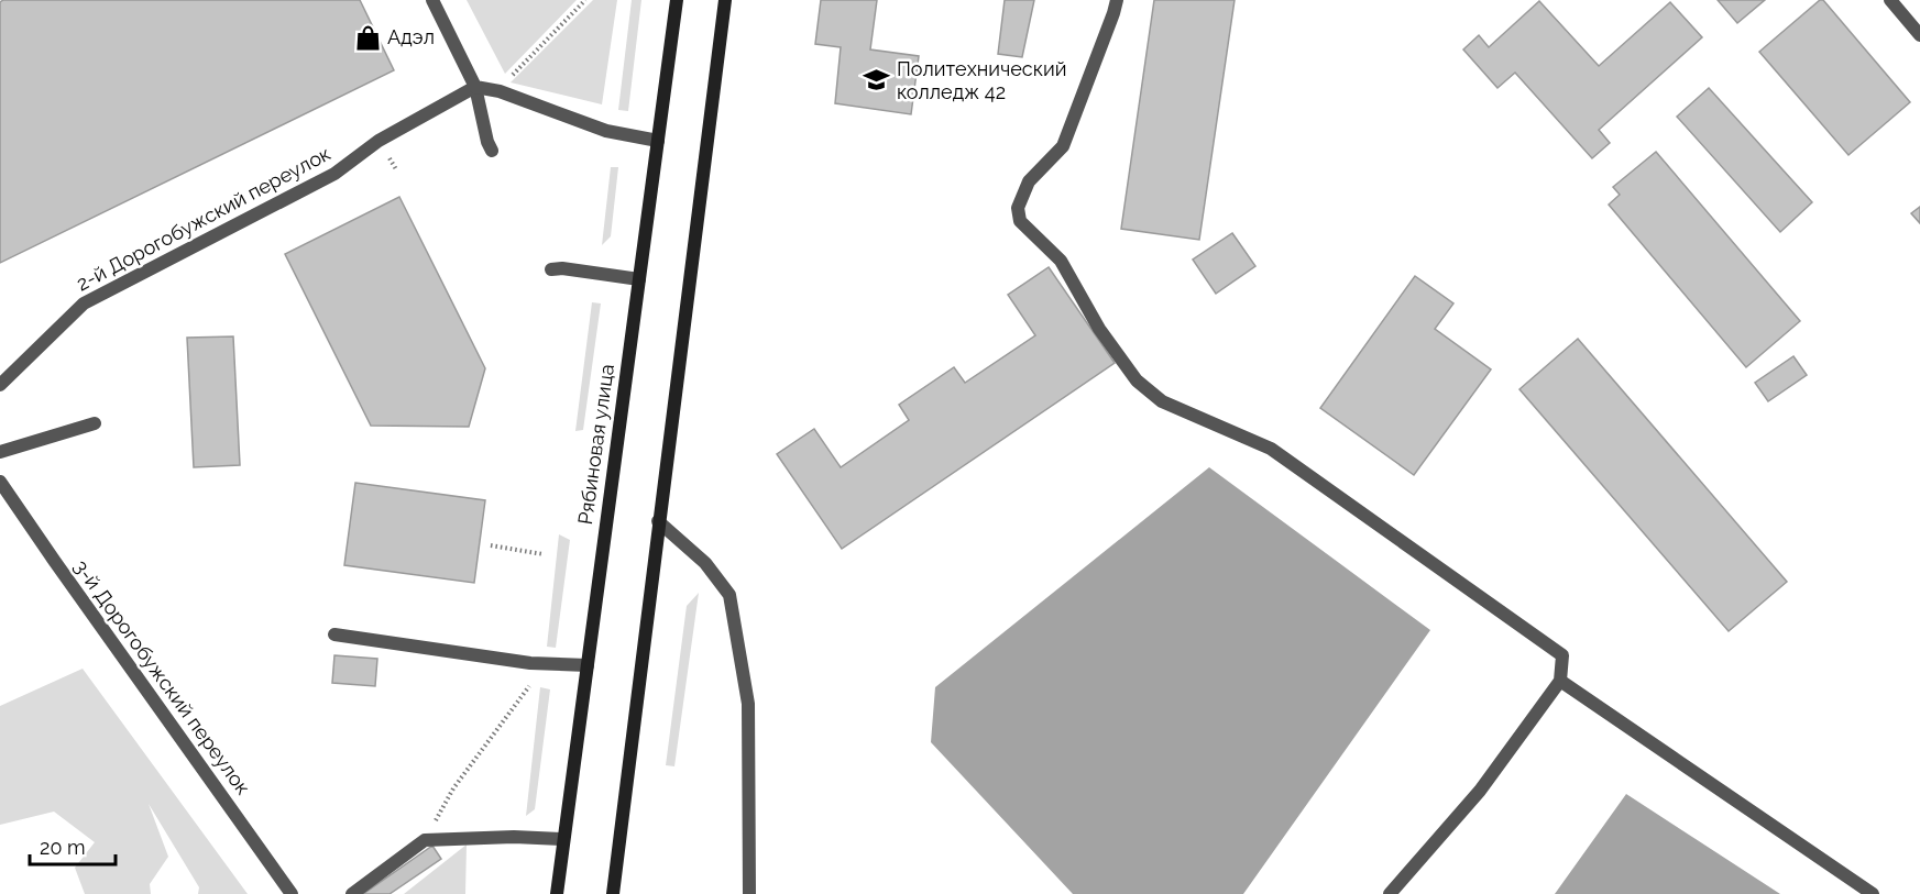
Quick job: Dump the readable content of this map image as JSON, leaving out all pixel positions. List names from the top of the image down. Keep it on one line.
{"streets":{"main road":["Рябиновая улица"],"street":["2-й Дорогобужский переулок","3-й Дорогобужский переулок"]},"places":{"shop":["Адэл"],"school or university":["Политехнический колледж 42"]},"scale_bar":"20 m"}
